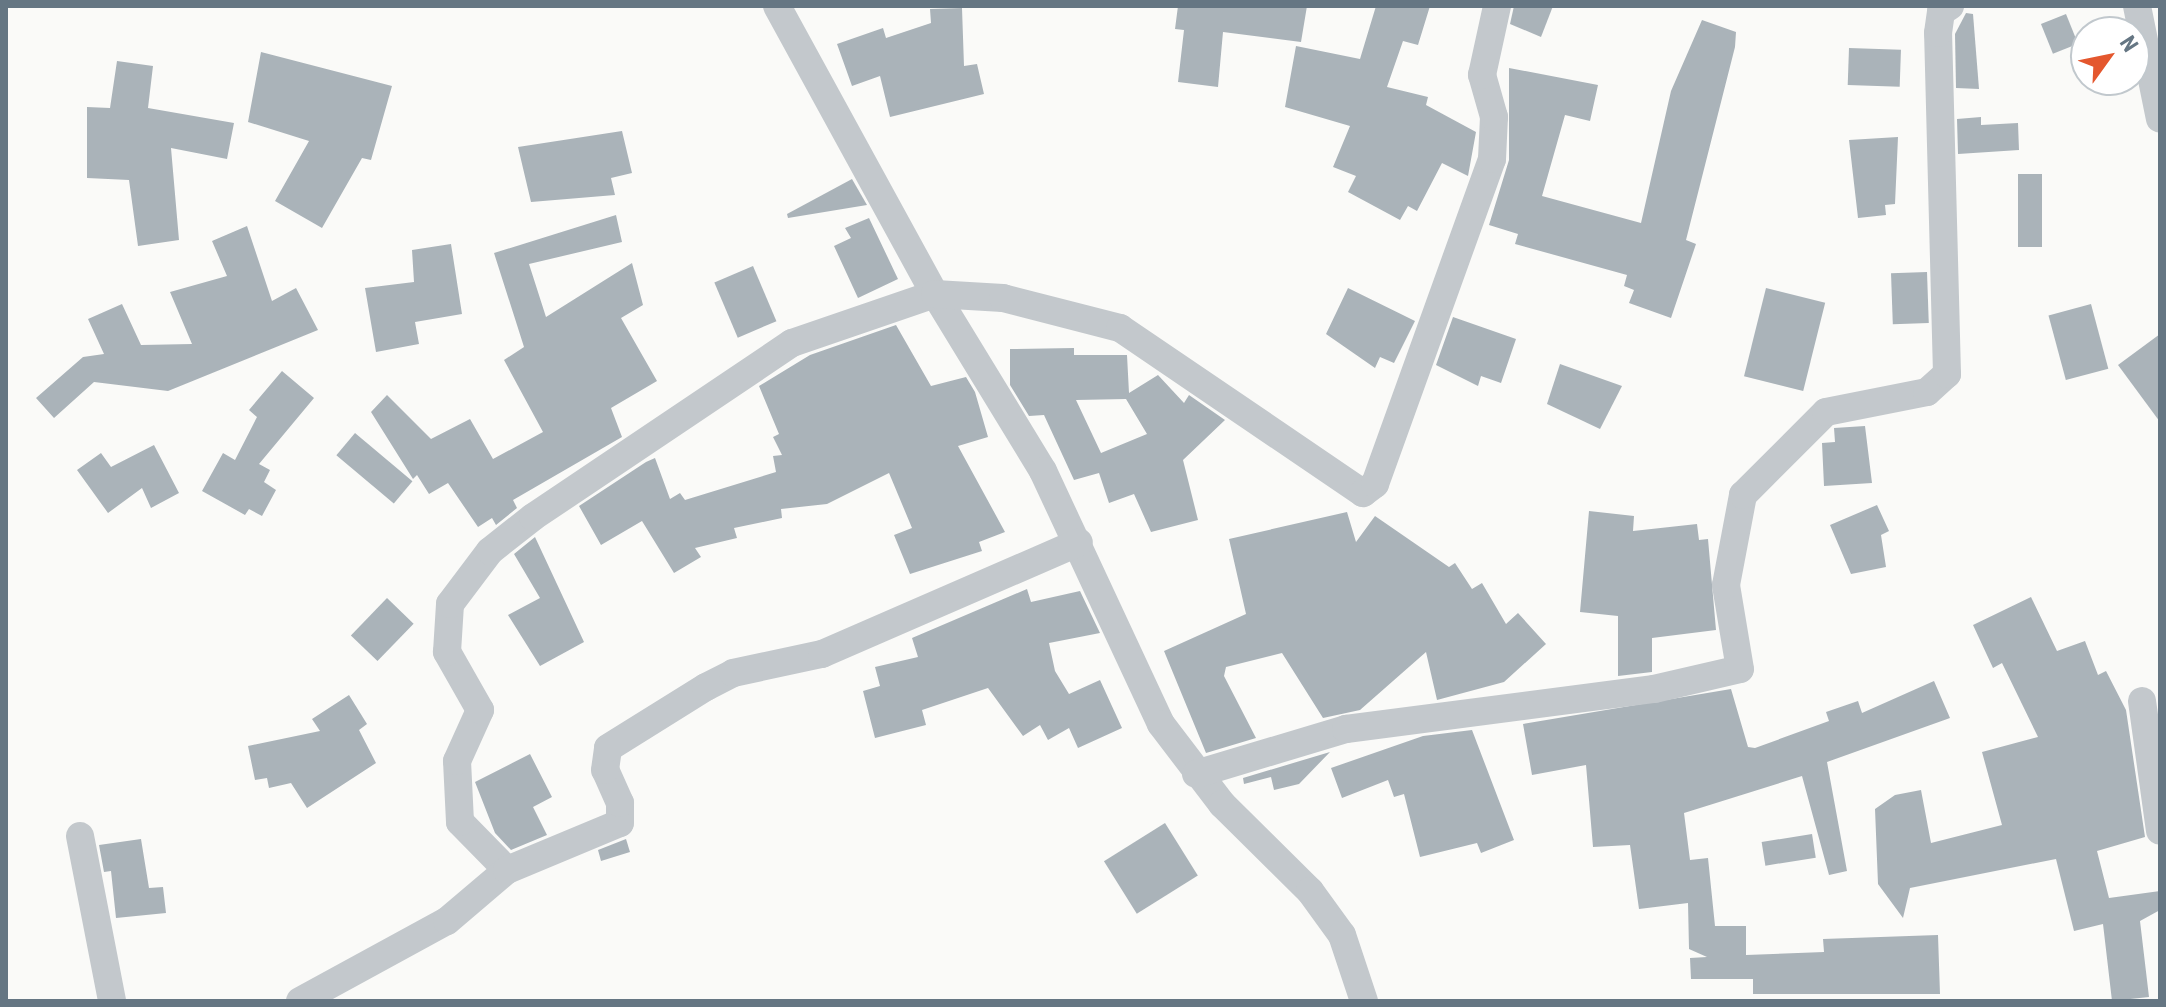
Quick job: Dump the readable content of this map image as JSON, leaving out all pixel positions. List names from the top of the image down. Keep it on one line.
{"north":"top right"}
